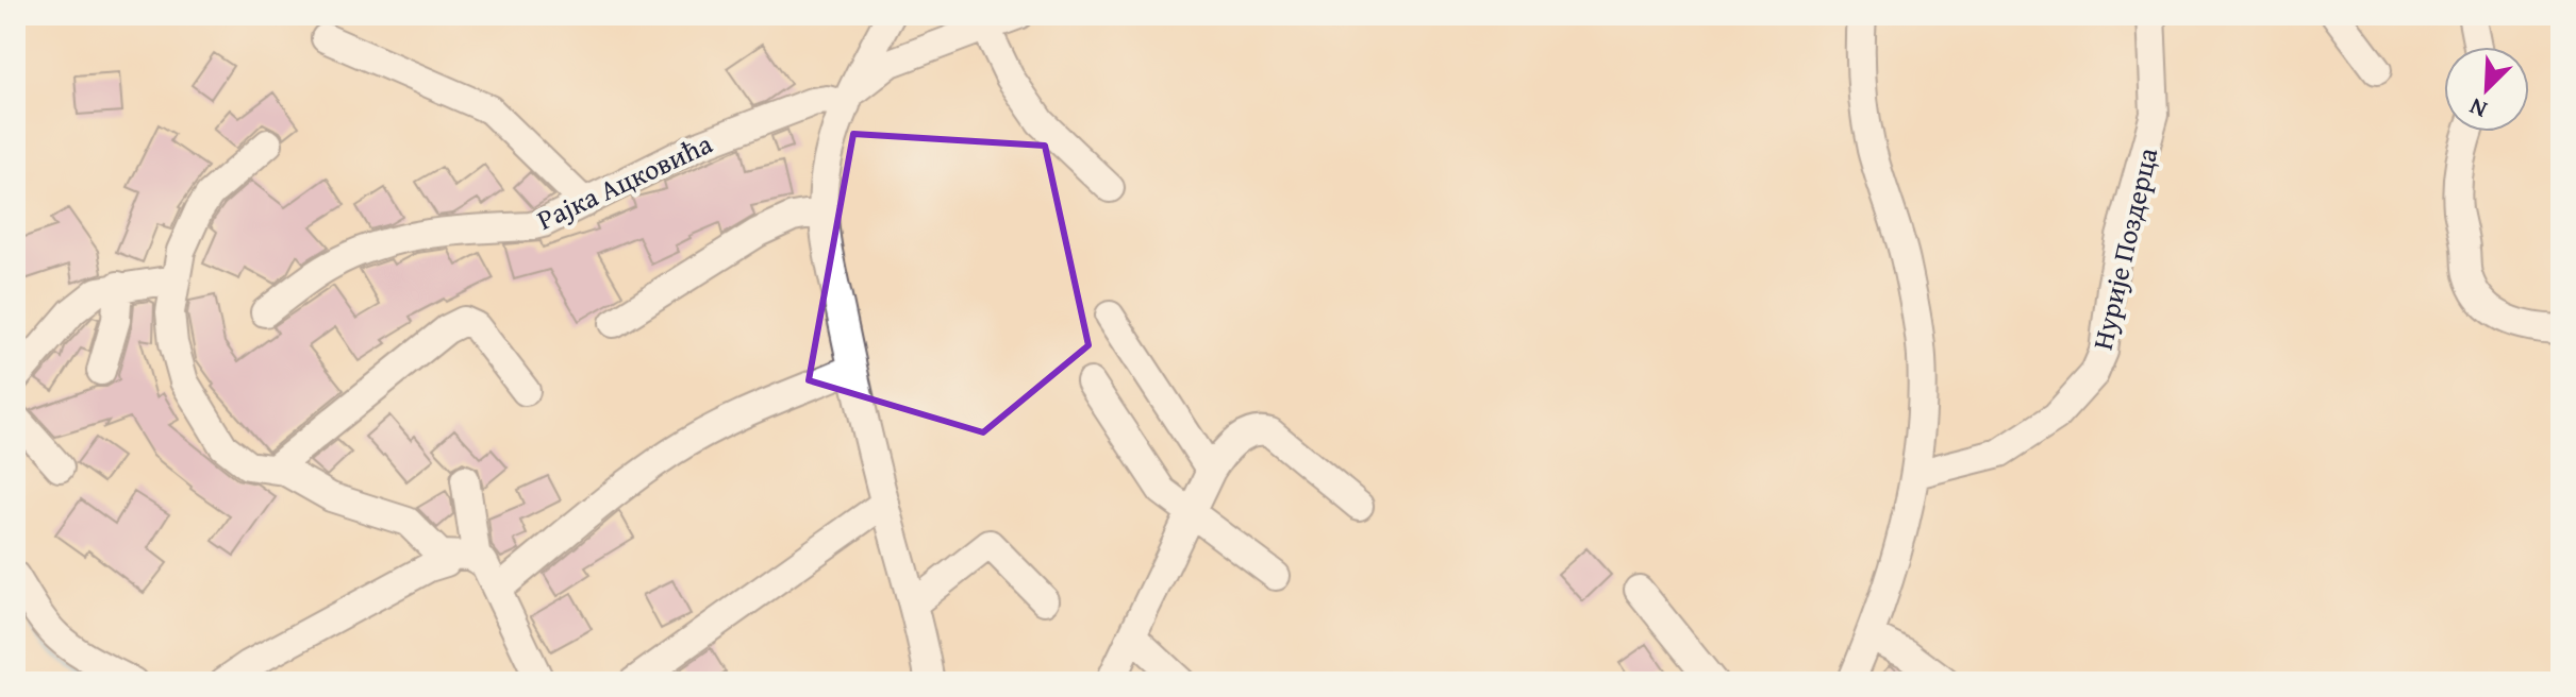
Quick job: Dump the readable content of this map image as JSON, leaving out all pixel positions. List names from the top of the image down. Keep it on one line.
{"streets":{"street":["Рајка Ацковића","Нурије Поздерца"]},"north":"bottom left"}
